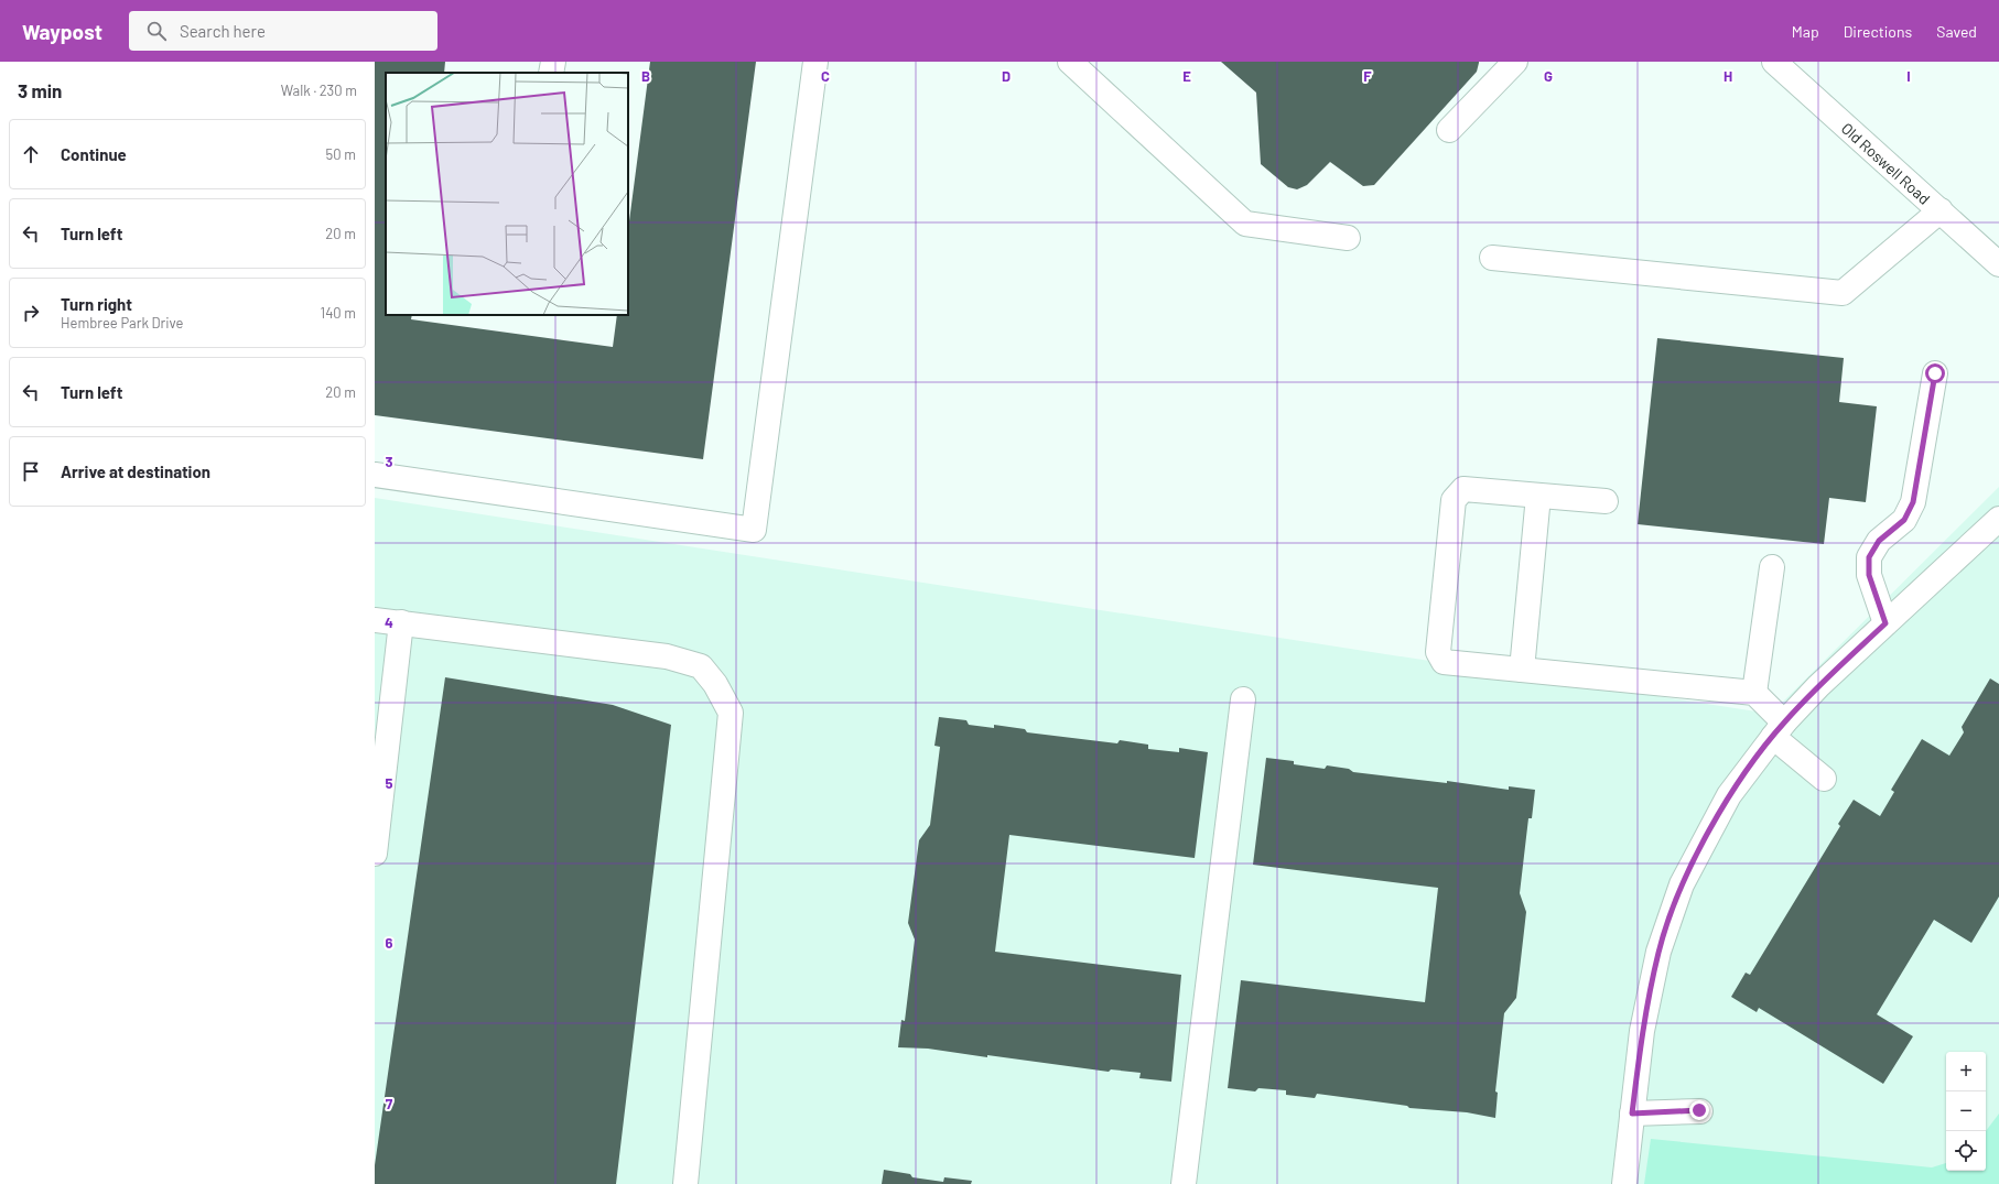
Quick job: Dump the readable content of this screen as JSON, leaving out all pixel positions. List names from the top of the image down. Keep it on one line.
{"streets":{"street":["Old Roswell Road"]},"page":{"header":"Waypost","search":"Search here","nav":["Map","Directions","Saved"],"heading":["3 min","Walk · 230 m"],"list":[["Continue","50 m"],["Turn left","20 m"],["Turn right","Hembree Park Drive","140 m"],["Turn left","20 m"],"Arrive at destination"],"map_buttons":["+","−"]},"grid":{"columns":["B","C","D","E","F","G","H","I"],"rows":["3","4","5","6","7"]}}
